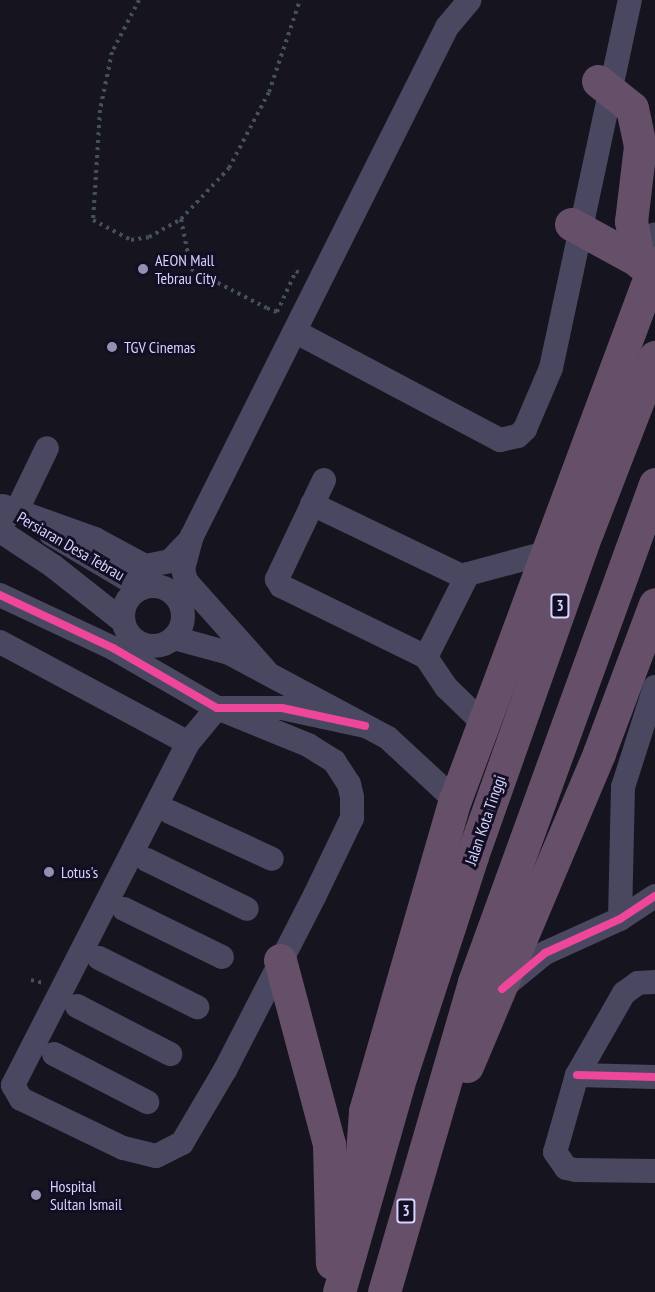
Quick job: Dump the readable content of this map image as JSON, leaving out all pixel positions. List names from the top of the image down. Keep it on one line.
{"streets":{"highway":["3","Jalan Kota Tinggi"],"street":["Persiaran Desa Tebrau"]},"places":["AEON Mall Tebrau City","TGV Cinemas","Lotus's","Hospital Sultan Ismail"]}
